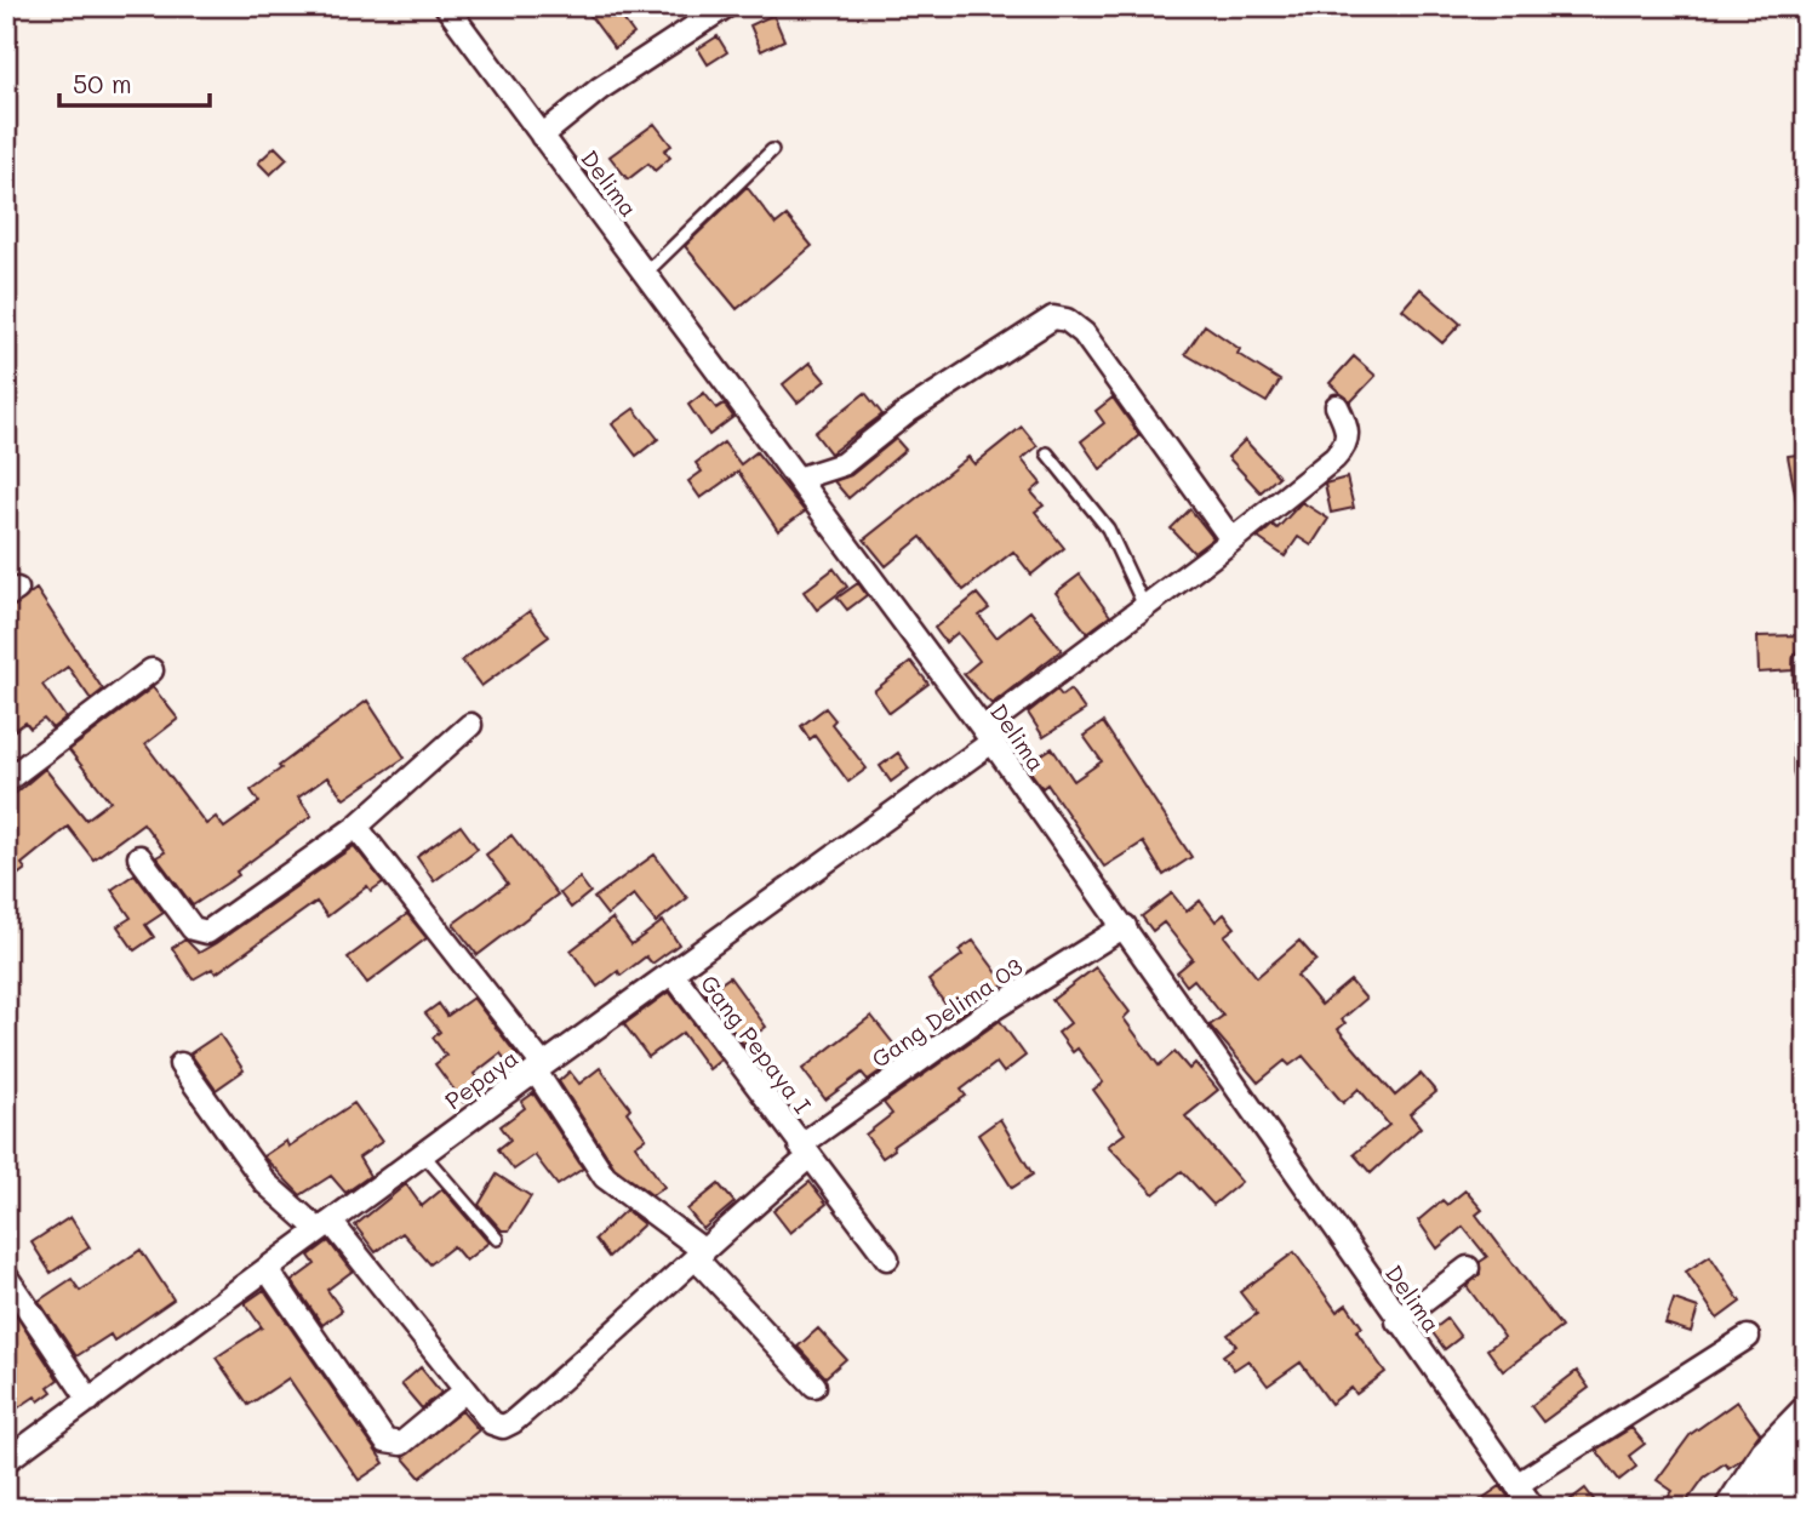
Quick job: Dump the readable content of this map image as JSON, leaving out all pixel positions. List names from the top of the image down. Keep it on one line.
{"streets":{"street":["Delima","Gang Delima 03","Gang Pepaya I","Pepaya"]},"crossings":[["Delima","Gang Delima 03"],["Delima","Pepaya"],["Gang Delima 03","Gang Pepaya I"],["Gang Pepaya I","Pepaya"]],"scale_bar":"50 m"}
